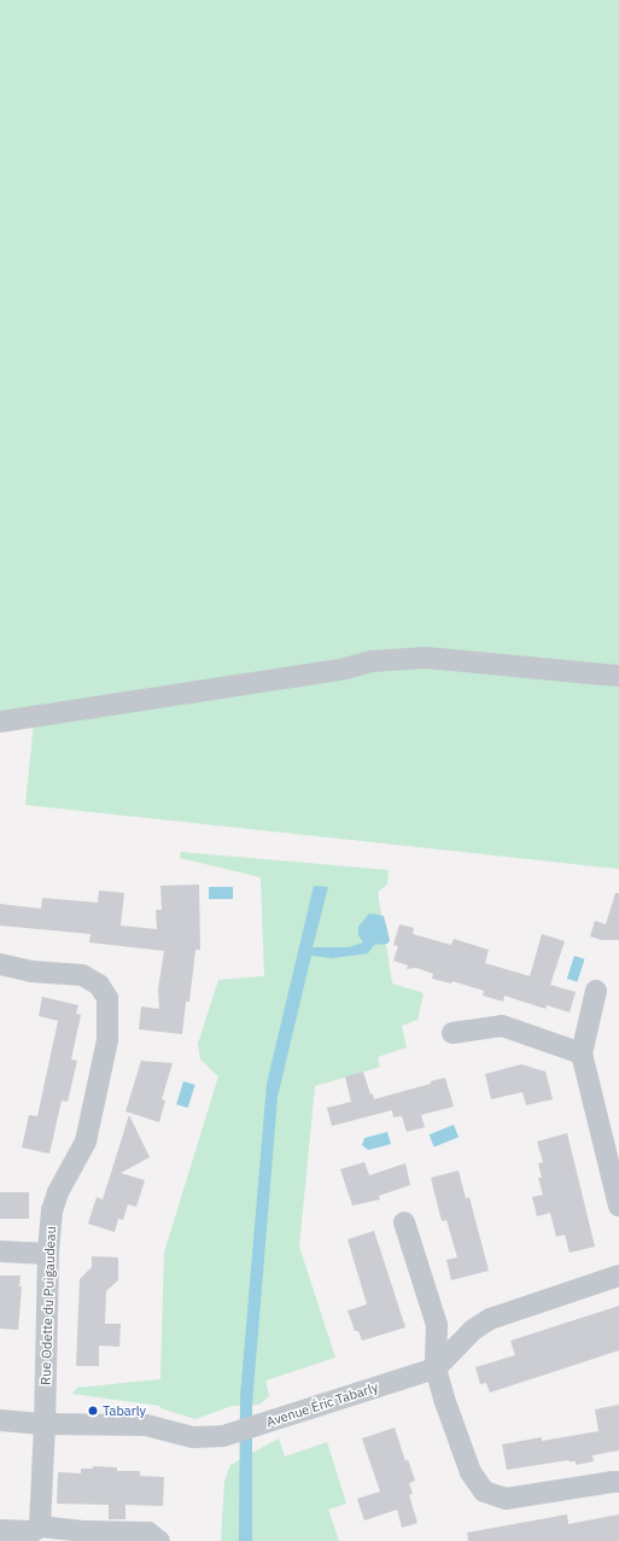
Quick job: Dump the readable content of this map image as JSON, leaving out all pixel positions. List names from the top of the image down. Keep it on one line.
{"streets":{"street":["Rue Odette du Puigaudeau","Avenue Éric Tabarly"]},"crossings":[["Rue Odette du Puigaudeau","Avenue Éric Tabarly"]],"places":["Tabarly"]}
